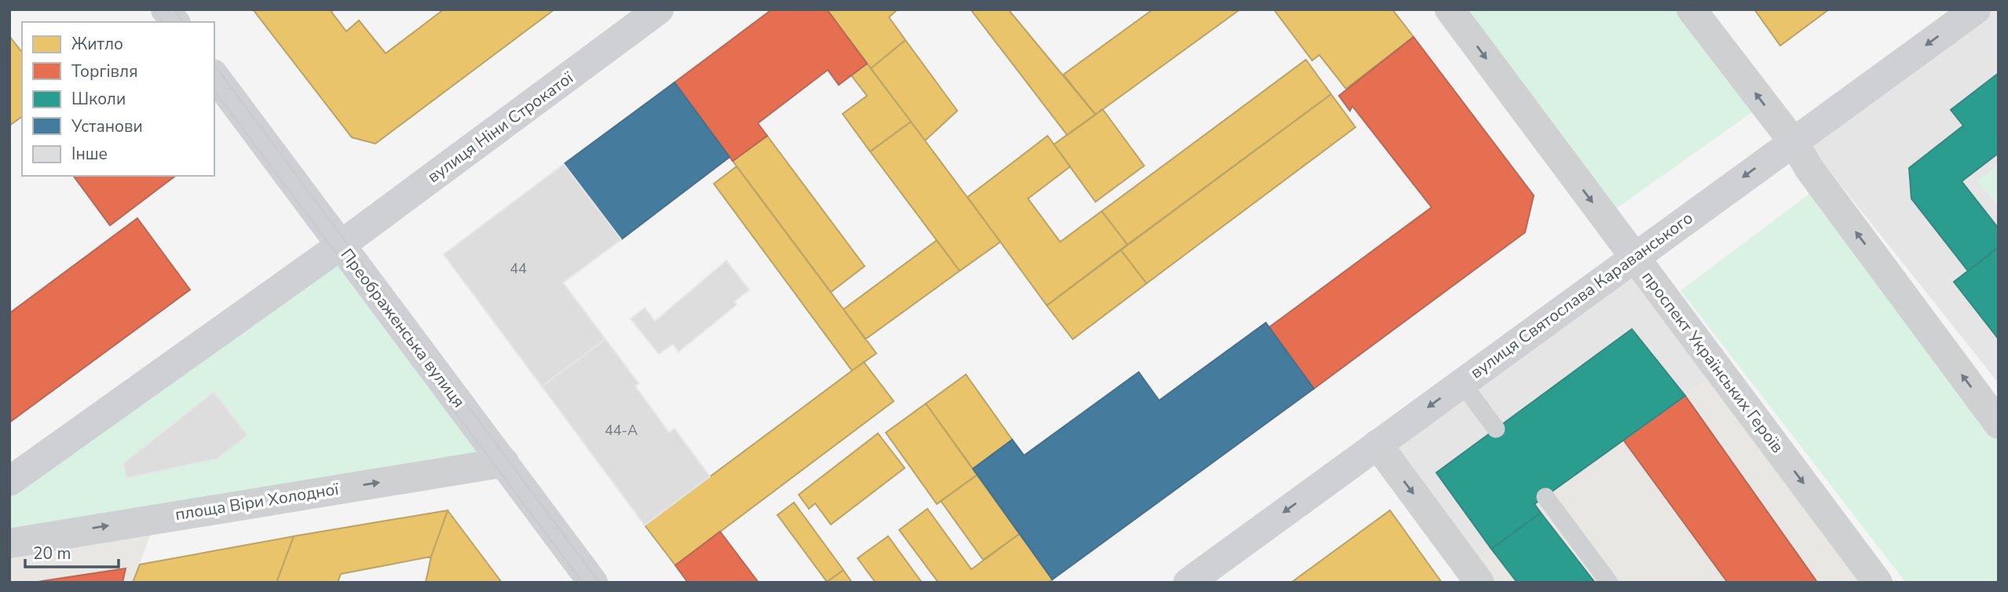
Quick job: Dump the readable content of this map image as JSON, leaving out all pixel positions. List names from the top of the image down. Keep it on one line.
{"streets":{"main road":["вулиця Ніни Строкатої","вулиця Святослава Караванського","Преображенська вулиця"],"street":["проспект Українських Героїв","площа Віри Холодної"]},"crossings":[["вулиця Ніни Строкатої","Преображенська вулиця"],["вулиця Святослава Караванського","проспект Українських Героїв"],["Преображенська вулиця","площа Віри Холодної"]],"one_way":["вулиця Святослава Караванського","площа Віри Холодної"],"house_numbers":["44","44-А"],"legend":["Житло","Торгівля","Школи","Установи","Інше"],"scale_bar":"20 m"}
